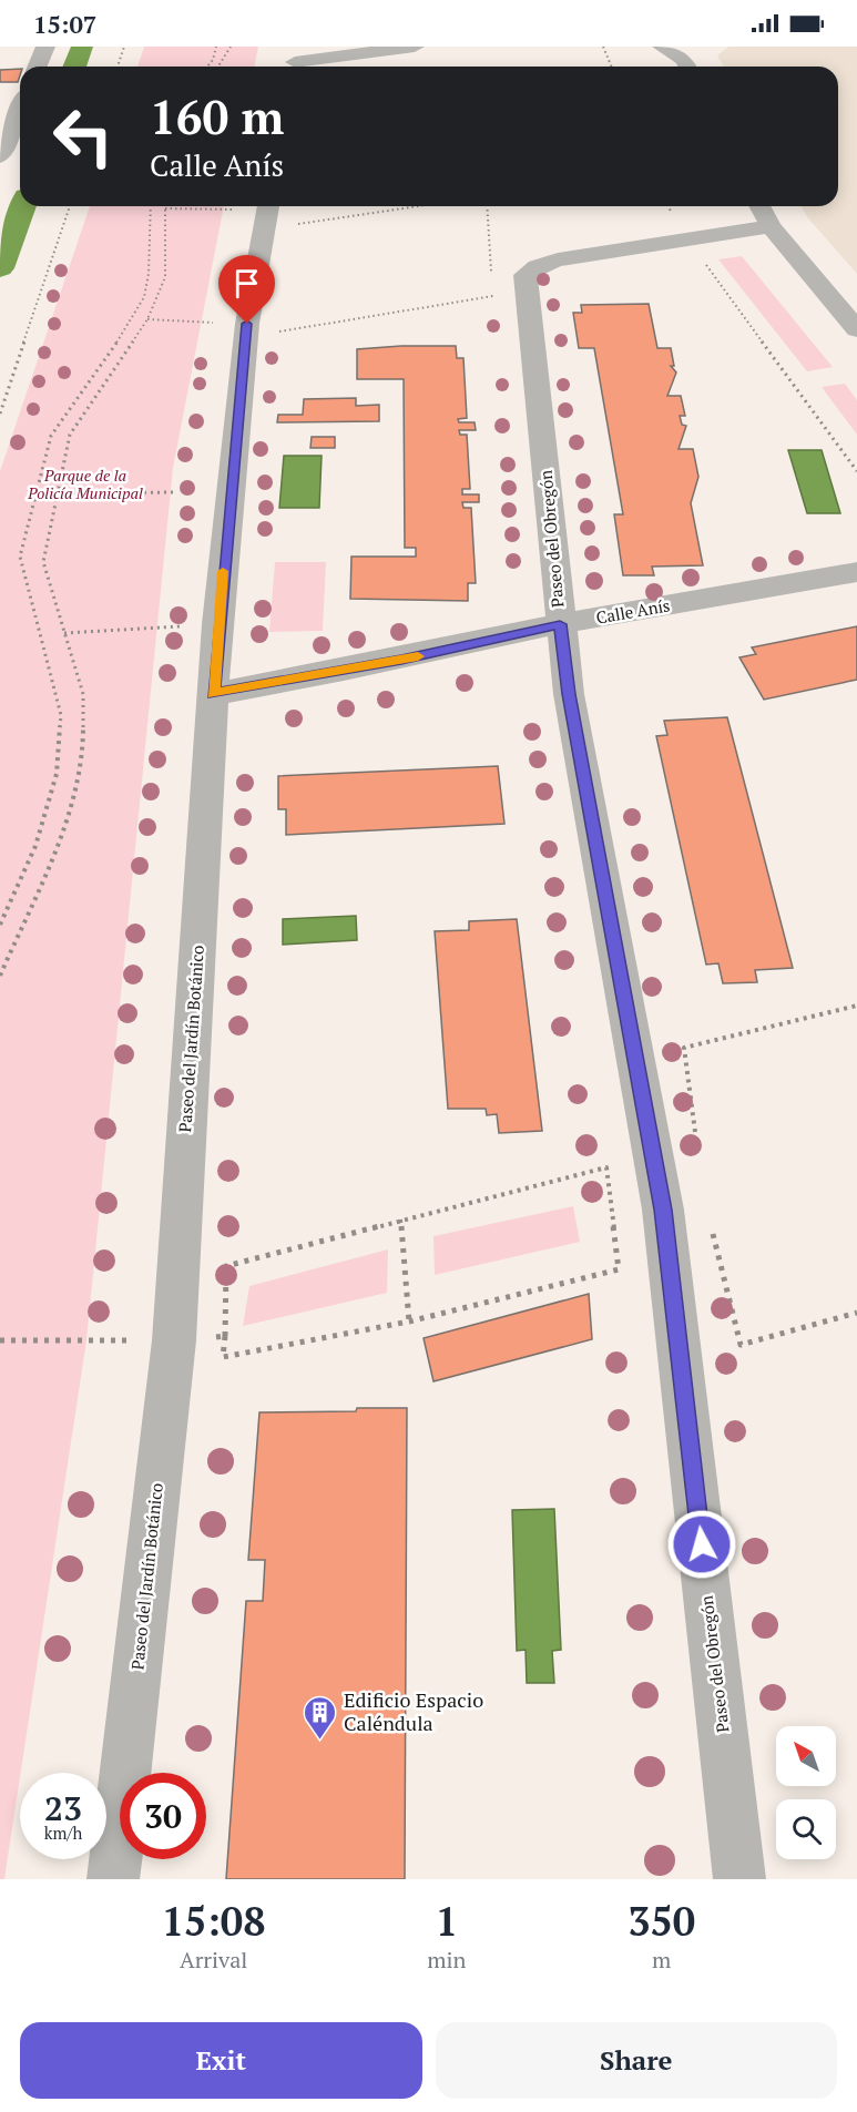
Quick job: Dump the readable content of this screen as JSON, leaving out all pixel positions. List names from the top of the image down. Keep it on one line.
{"streets":{"street":["Paseo del Obregón","Calle Anís","Paseo del Jardín Botánico"]},"crossings":[["Paseo del Obregón","Calle Anís"],["Calle Anís","Paseo del Jardín Botánico"]],"parks":["Parque de la Policía Municipal"],"places":{"building":["Edificio Espacio Caléndula"]},"north":"top left","page":{"status":"15:07","turn":["160 m","Calle Anís"],"speed":"23 km/h","limit":"30","eta":["15:08","Arrival","1","min","350","m"],"buttons":["Exit","Share"]}}
